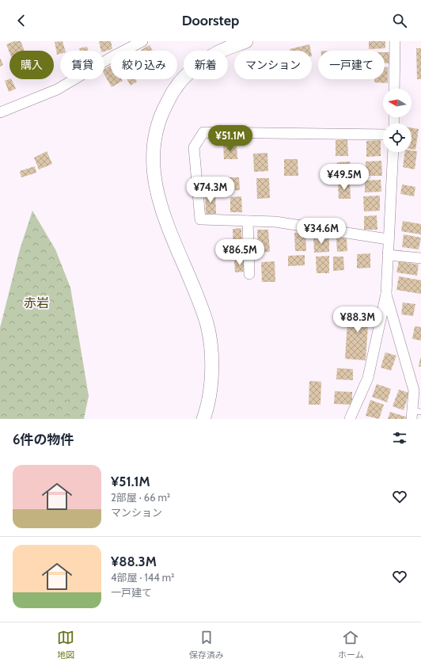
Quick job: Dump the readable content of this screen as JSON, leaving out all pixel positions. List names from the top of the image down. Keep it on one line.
{"districts":["赤岩"],"north":"left","page":{"header":"Doorstep","chip":["購入","賃貸","絞り込み","新着","マンション","一戸建て"],"price":["¥51.1M","¥49.5M","¥74.3M","¥34.6M","¥86.5M","¥88.3M"],"heading":"6件の物件","list":[{"name":"¥51.1M","note":"2部屋 · 66 m² · マンション"},{"name":"¥88.3M","note":"4部屋 · 144 m² · 一戸建て"}],"tabs":["地図","保存済み","ホーム"]}}
